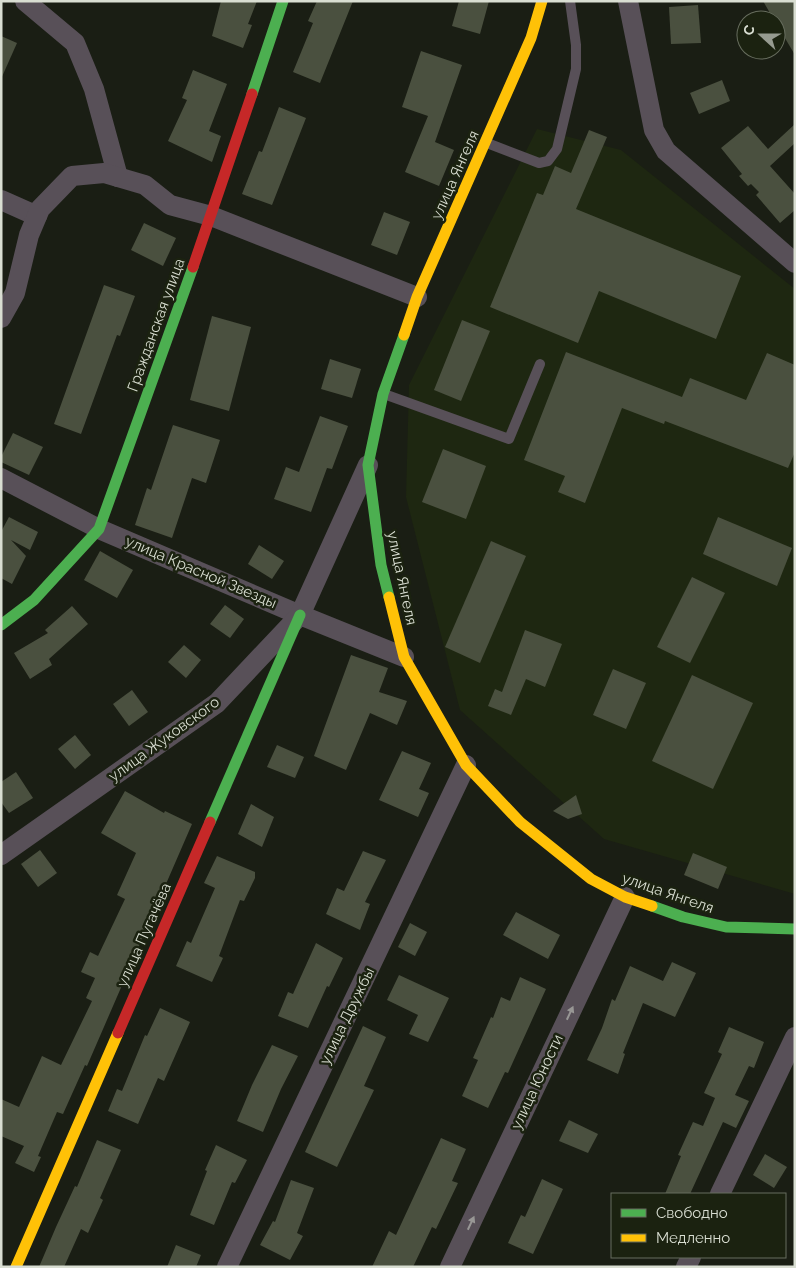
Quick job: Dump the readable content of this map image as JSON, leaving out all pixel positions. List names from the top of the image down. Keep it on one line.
{"streets":{"street":["улица Янгеля","Гражданская улица","улица Красной Звезды","улица Жуковского","улица Пугачёва","улица Дружбы","улица Юности"]},"crossings":[["улица Янгеля","улица Красной Звезды"],["улица Янгеля","улица Жуковского"],["улица Янгеля","улица Дружбы"],["улица Янгеля","улица Юности"],["Гражданская улица","улица Красной Звезды"],["улица Красной Звезды","улица Жуковского"],["улица Красной Звезды","улица Пугачёва"],["улица Жуковского","улица Пугачёва"]],"one_way":["улица Юности"],"legend":["Свободно","Медленно"],"north":"left"}
